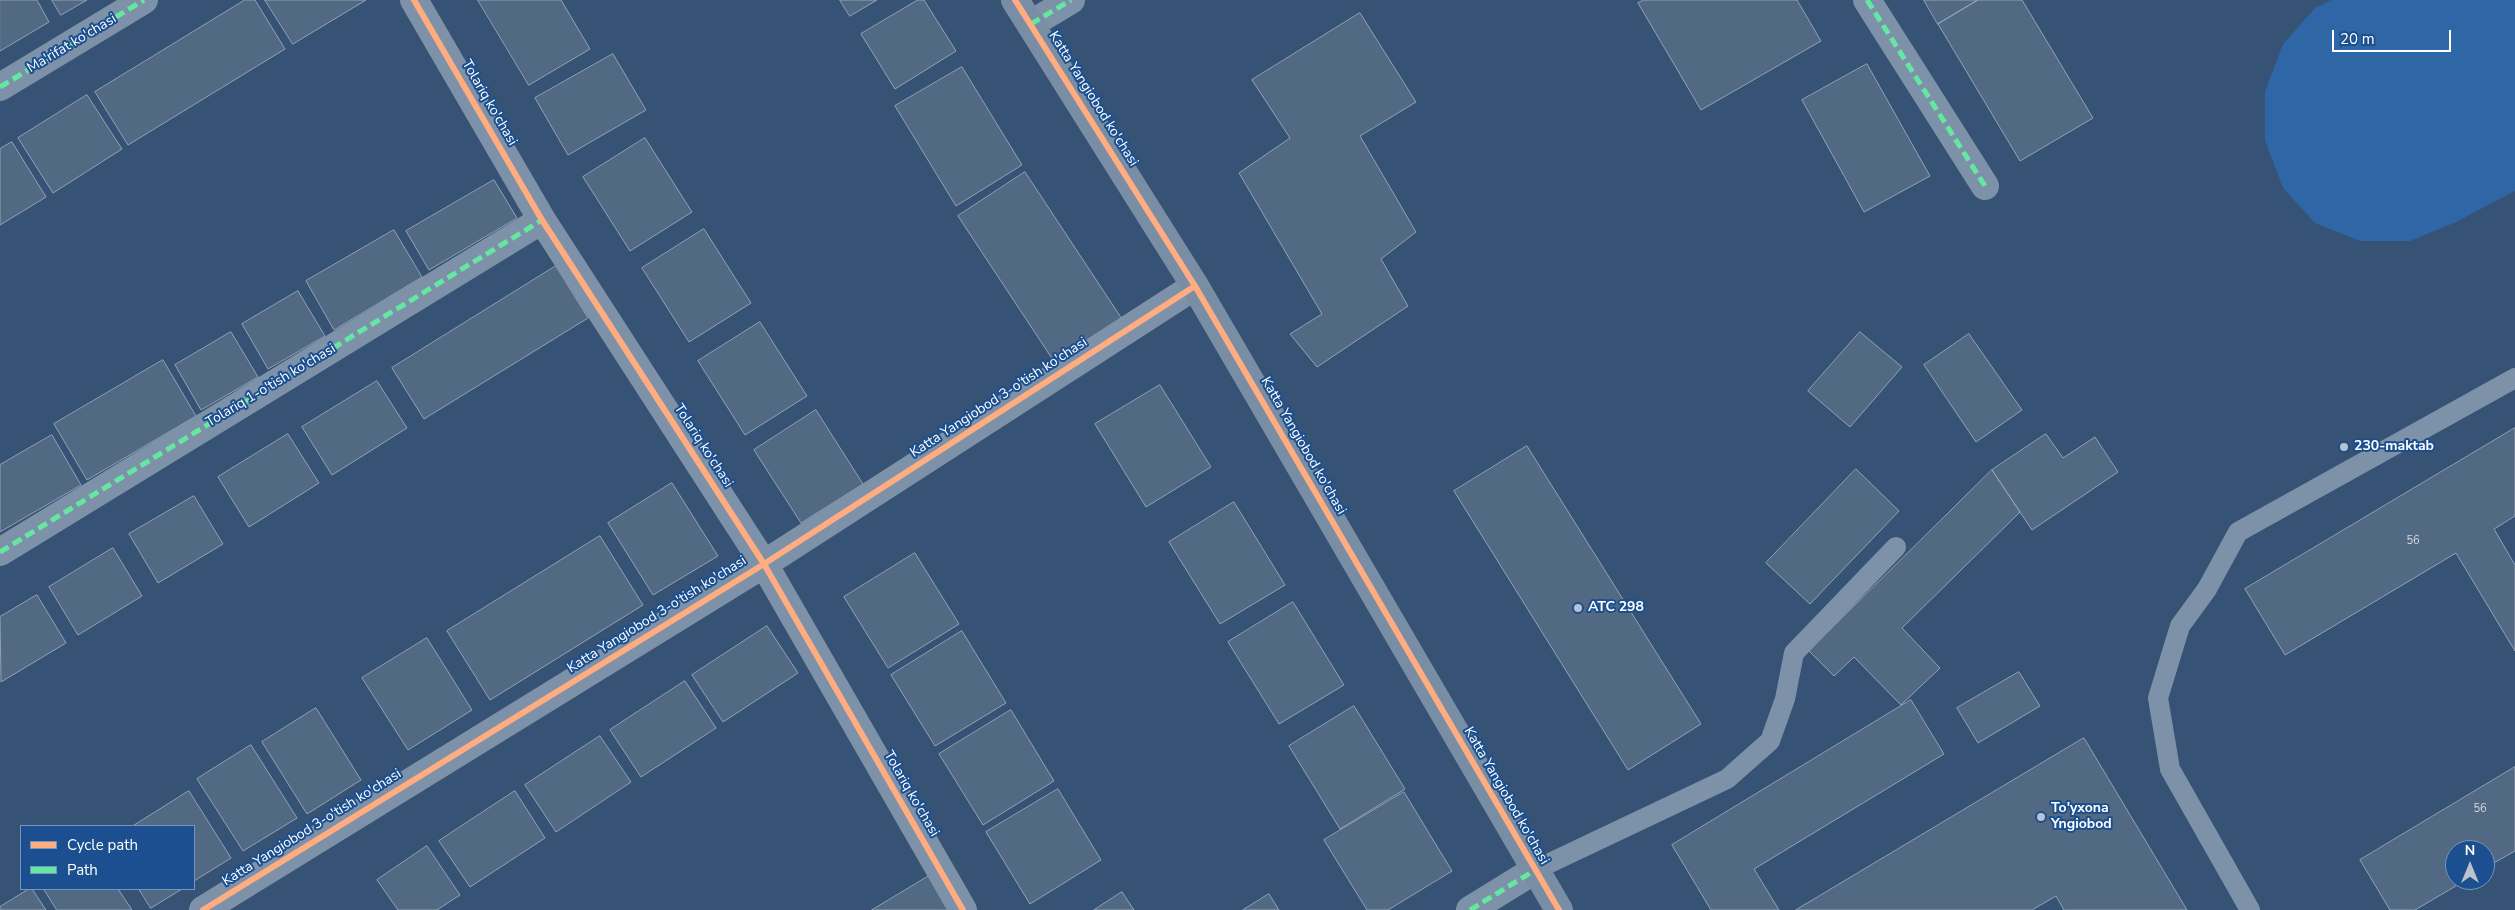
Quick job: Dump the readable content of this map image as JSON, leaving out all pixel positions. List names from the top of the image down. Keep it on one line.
{"streets":{"street":["Ma'rifat ko'chasi","Katta Yangiobod ko'chasi","Tolariq ko'chasi","Tolariq 1-o'tish ko'chasi","Katta Yangiobod 3-o'tish ko'chasi"]},"crossings":[["Katta Yangiobod ko'chasi","Katta Yangiobod 3-o'tish ko'chasi"],["Tolariq ko'chasi","Tolariq 1-o'tish ko'chasi"],["Tolariq ko'chasi","Katta Yangiobod 3-o'tish ko'chasi"]],"places":["230-maktab","АТС 298","To'yxona Yngiobod"],"house_numbers":["56","56"],"legend":["Cycle path","Path"],"scale_bar":"20 m","north":"top"}
